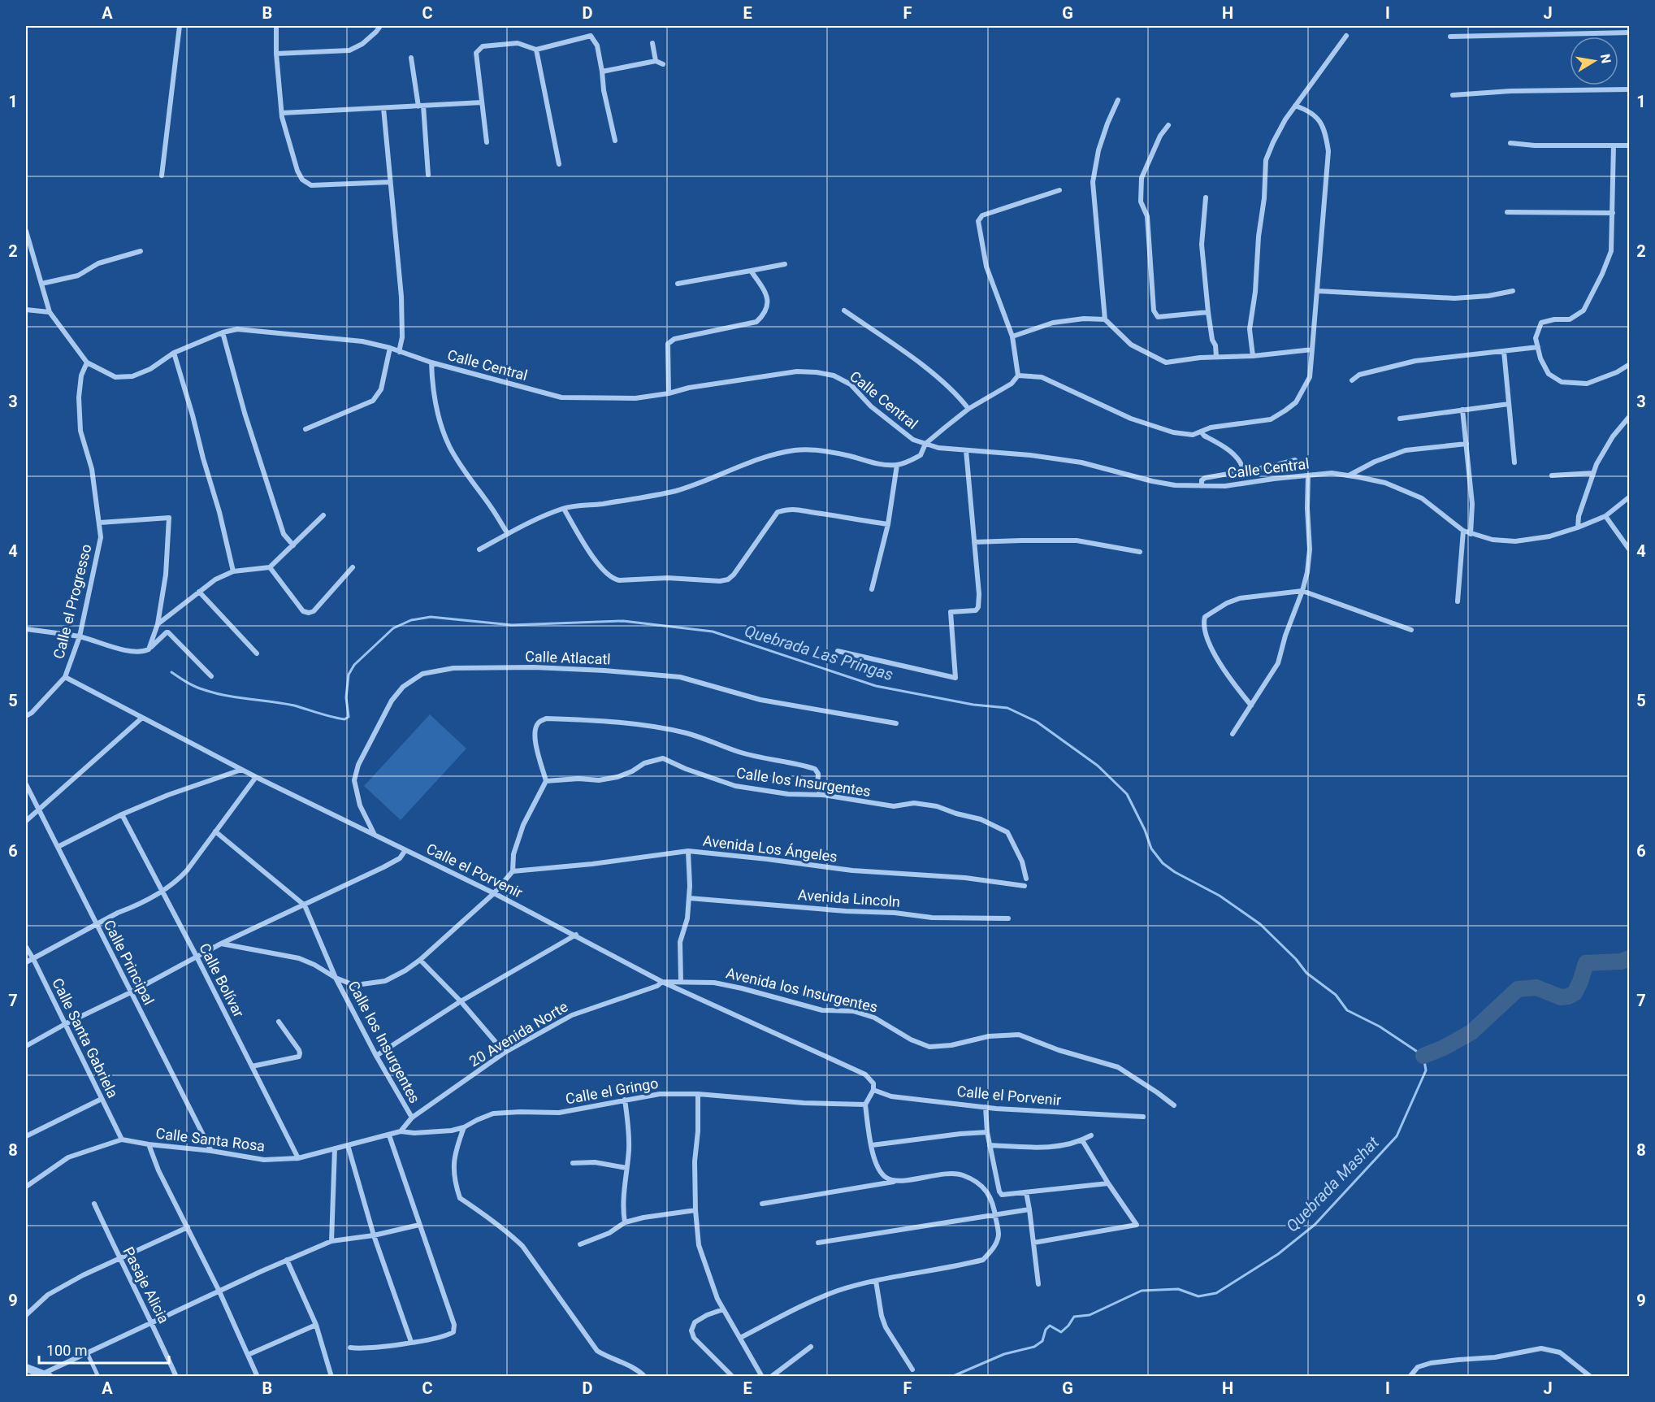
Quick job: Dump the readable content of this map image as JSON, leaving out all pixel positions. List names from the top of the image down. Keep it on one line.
{"streets":{"street":["Calle Central","Calle el Progresso","Calle Atlacatl","Calle los Insurgentes","Avenida Los Ángeles","Calle el Porvenir","Avenida Lincoln","Calle Principal","Calle Bolívar","Avenida los Insurgentes","20 Avenida Norte","Calle Santa Gabriela","Calle el Gringo","Calle Santa Rosa","Pasaje Alicia"]},"crossings":[["Calle Central","Calle el Progresso"],["Calle el Progresso","Calle el Porvenir"],["Calle Atlacatl","Calle el Porvenir"],["Calle los Insurgentes","Avenida Los Ángeles"],["Calle los Insurgentes","Calle el Porvenir"],["Calle los Insurgentes","20 Avenida Norte"],["Calle el Porvenir","Avenida los Insurgentes"],["Calle el Porvenir","20 Avenida Norte"],["Calle Principal","Calle Santa Rosa"],["Calle Bolívar","Calle Santa Rosa"],["Avenida los Insurgentes","20 Avenida Norte"],["20 Avenida Norte","Calle el Gringo"],["20 Avenida Norte","Calle Santa Rosa"],["Calle Santa Gabriela","Calle Santa Rosa"],["Calle el Gringo","Calle Santa Rosa"]],"water":["Quebrada Las Pringas","Quebrada Mashat"],"scale_bar":"100 m","north":"right","grid":{"columns":["A","B","C","D","E","F","G","H","I","J"],"rows":["1","2","3","4","5","6","7","8","9"]}}
